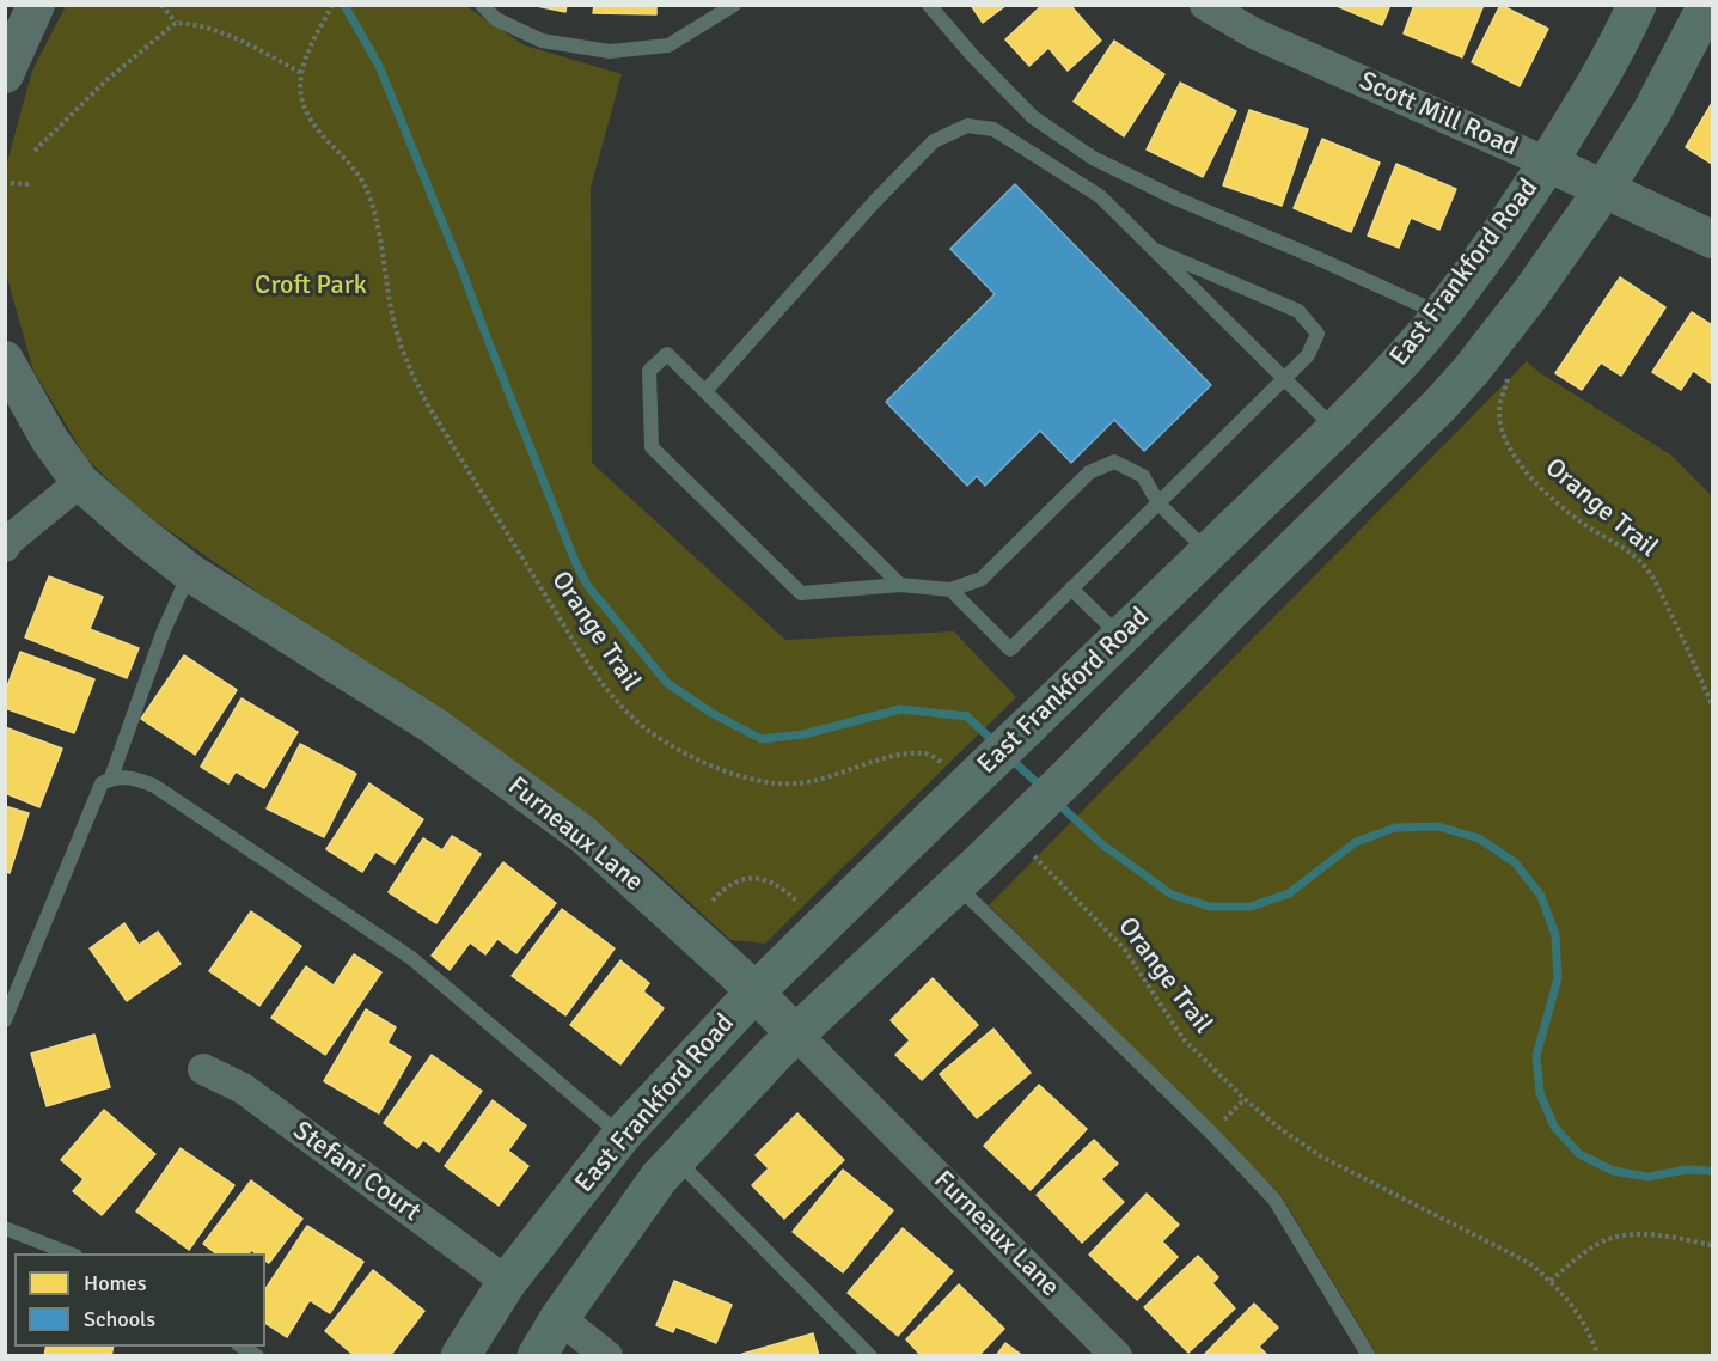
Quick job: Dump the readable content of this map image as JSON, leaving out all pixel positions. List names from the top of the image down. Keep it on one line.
{"streets":{"main road":["East Frankford Road"],"street":["Scott Mill Road","Furneaux Lane","Stefani Court"],"path":["Orange Trail"]},"crossings":[["Scott Mill Road","East Frankford Road"],["East Frankford Road","Furneaux Lane"],["East Frankford Road","Stefani Court"]],"parks":["Croft Park"],"legend":["Homes","Schools"]}
